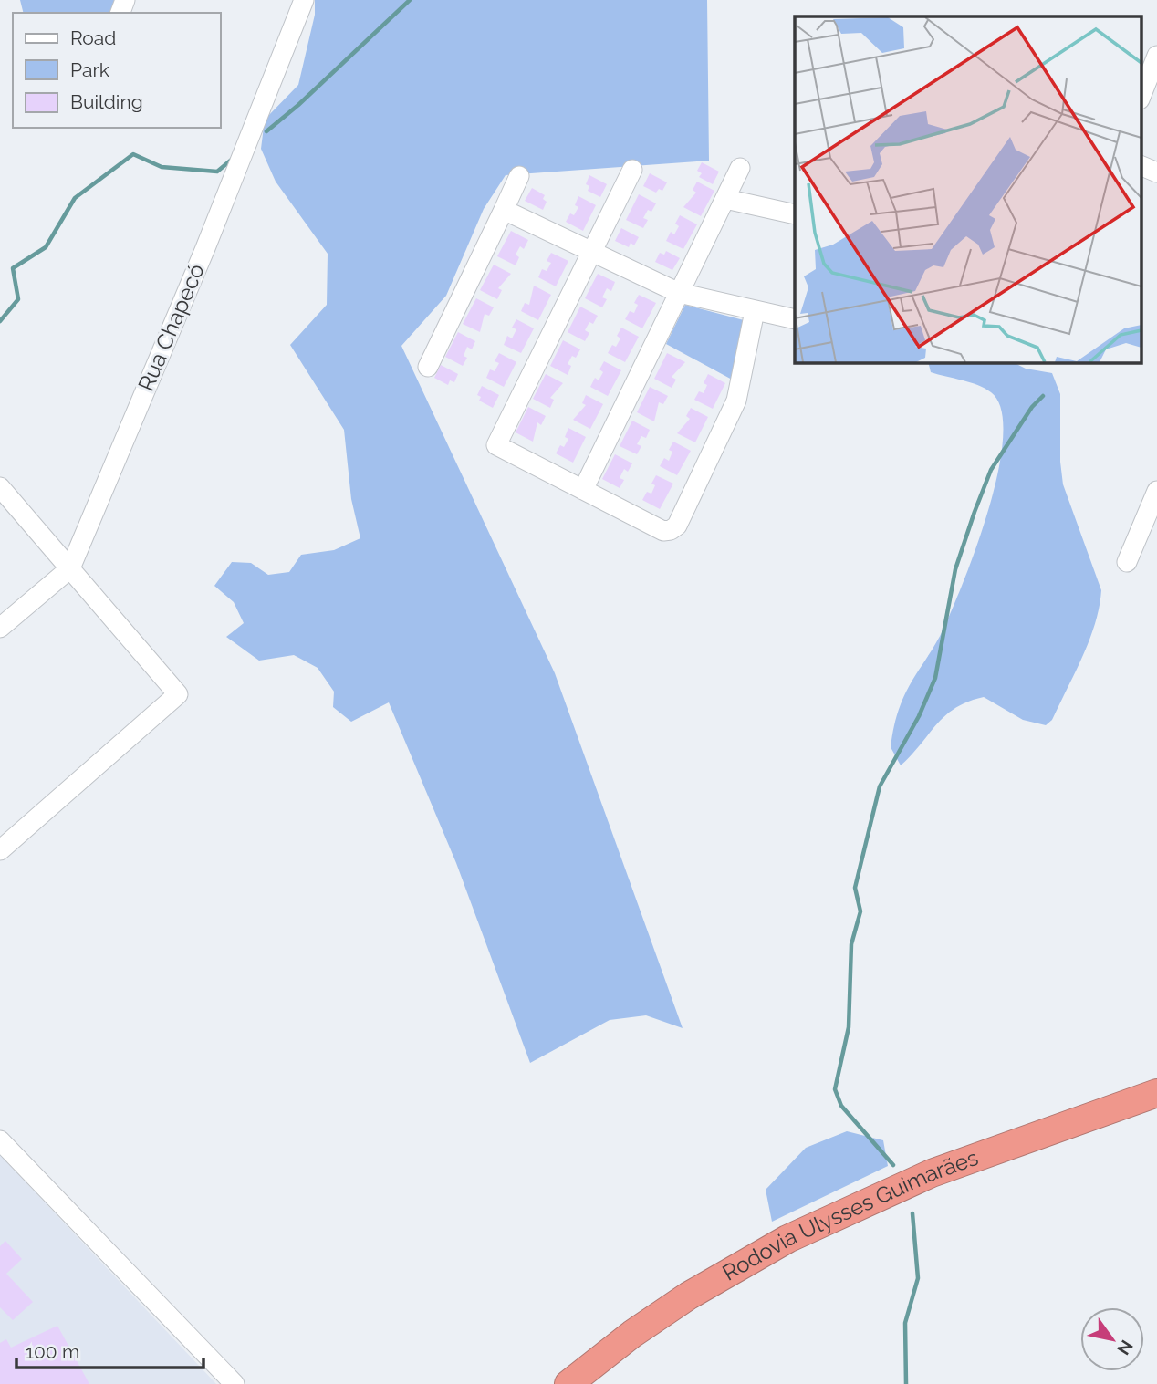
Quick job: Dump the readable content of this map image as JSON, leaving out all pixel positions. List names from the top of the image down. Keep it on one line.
{"streets":{"highway":["Rodovia Ulysses Guimarães"],"street":["Rua Chapecó"]},"legend":["Road","Park","Building"],"scale_bar":"100 m","north":"bottom right"}
